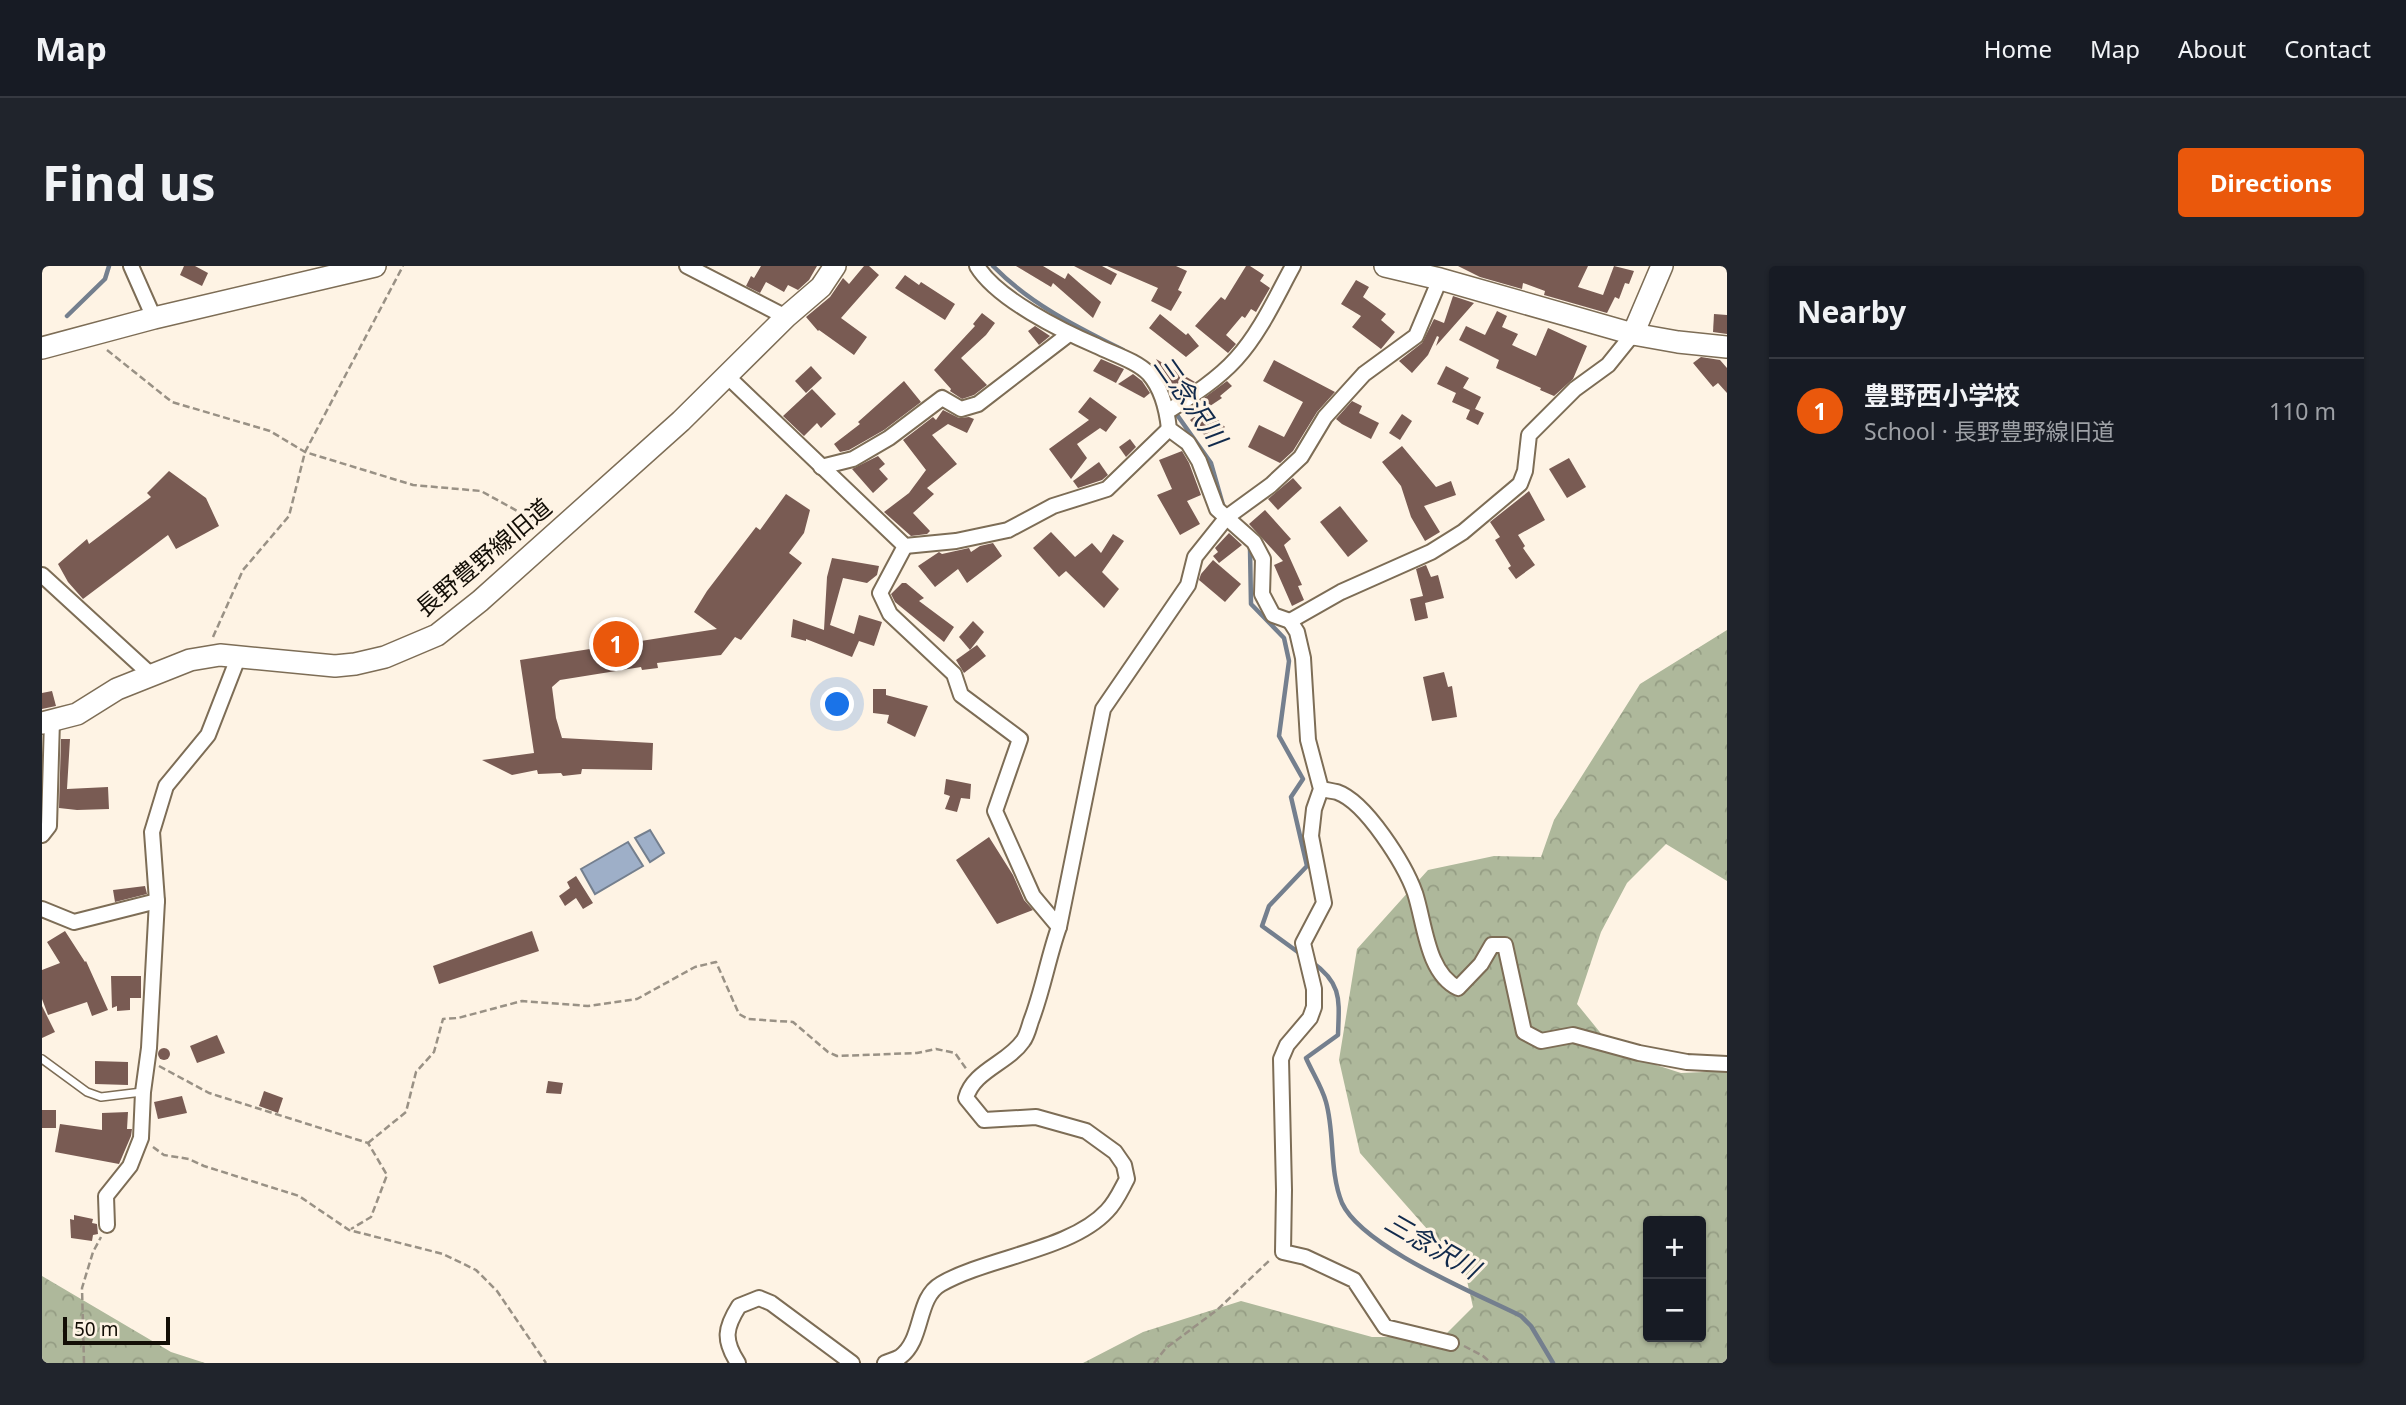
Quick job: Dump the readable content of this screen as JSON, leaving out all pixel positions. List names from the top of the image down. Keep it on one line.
{"streets":{"street":["長野豊野線旧道"]},"water":["三念沢川"],"scale_bar":"50 m","page":{"header":"Map","nav":["Home","Map","About","Contact"],"buttons":"Directions","title":"Find us","heading":"Nearby","list":[{"mark":"1","name":"豊野西小学校","note":"School · 長野豊野線旧道","value":"110 m"}],"pins":"1","map_buttons":["+","−"],"scale":"50 m"}}
